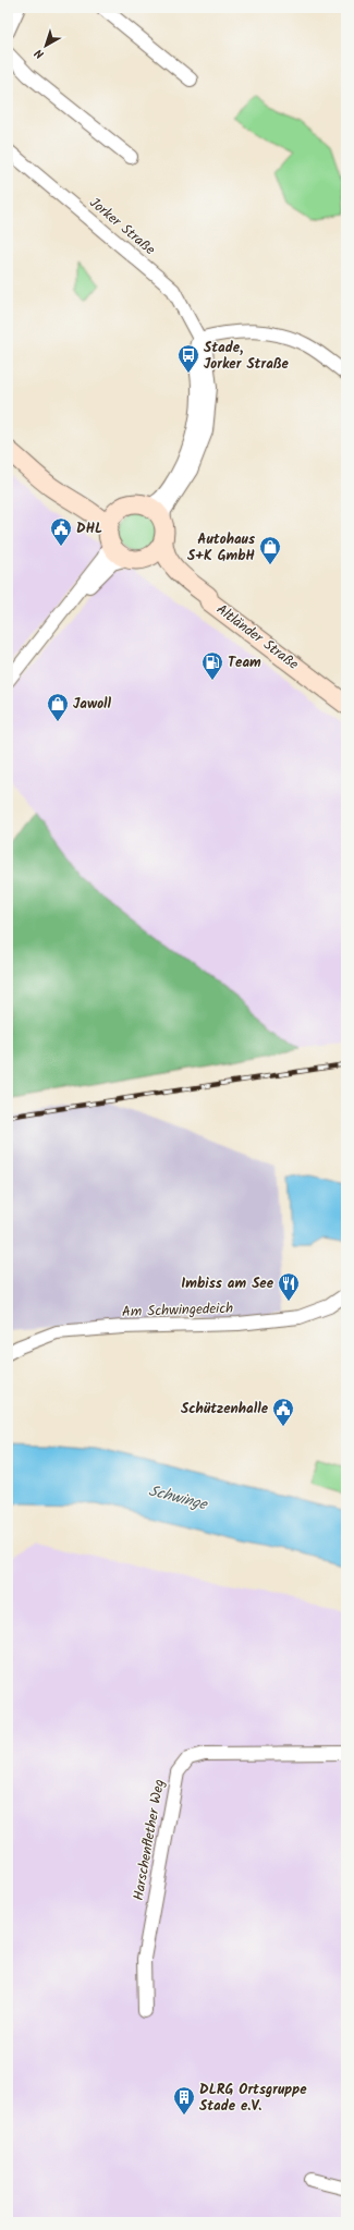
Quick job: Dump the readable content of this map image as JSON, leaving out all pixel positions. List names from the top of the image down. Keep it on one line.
{"streets":{"main road":["Altländer Straße"],"street":["Jorker Straße","Am Schwingedeich","Harschenflether Weg"]},"crossings":[["Jorker Straße","Altländer Straße"]],"water":["Schwinge"],"places":{"bus stop":["Stade, Jorker Straße"],"public building":["DHL","Schützenhalle"],"shop":["Autohaus S+K GmbH","Jawoll"],"fuel station":["Team"],"restaurant":["Imbiss am See"],"building":["DLRG Ortsgruppe Stade e.V."]},"north":"bottom left"}
